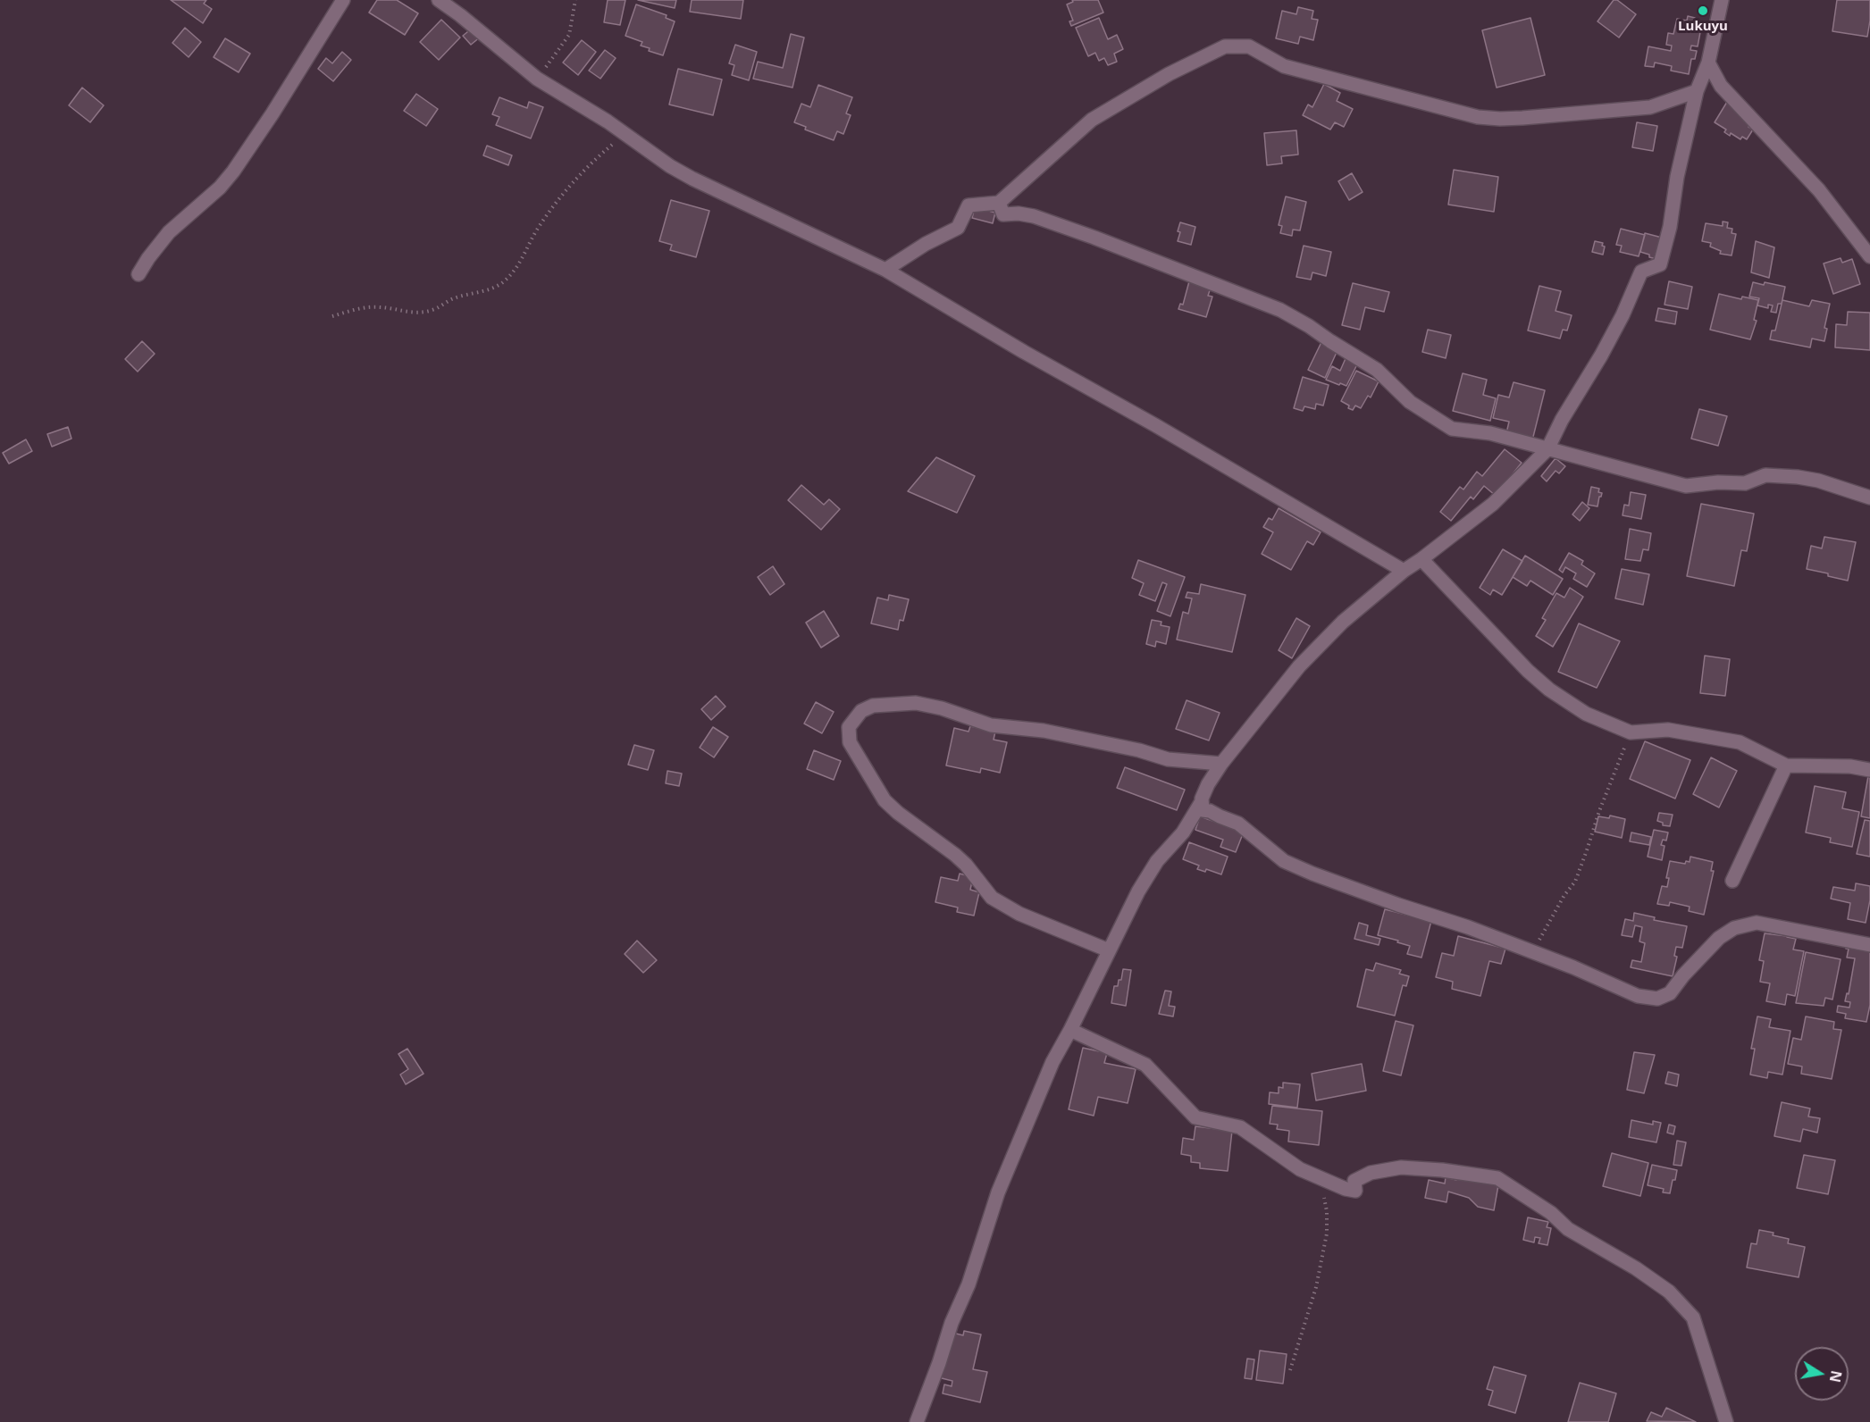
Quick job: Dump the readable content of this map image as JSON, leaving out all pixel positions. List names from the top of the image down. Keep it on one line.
{"places":["Lukuyu"],"north":"right"}
